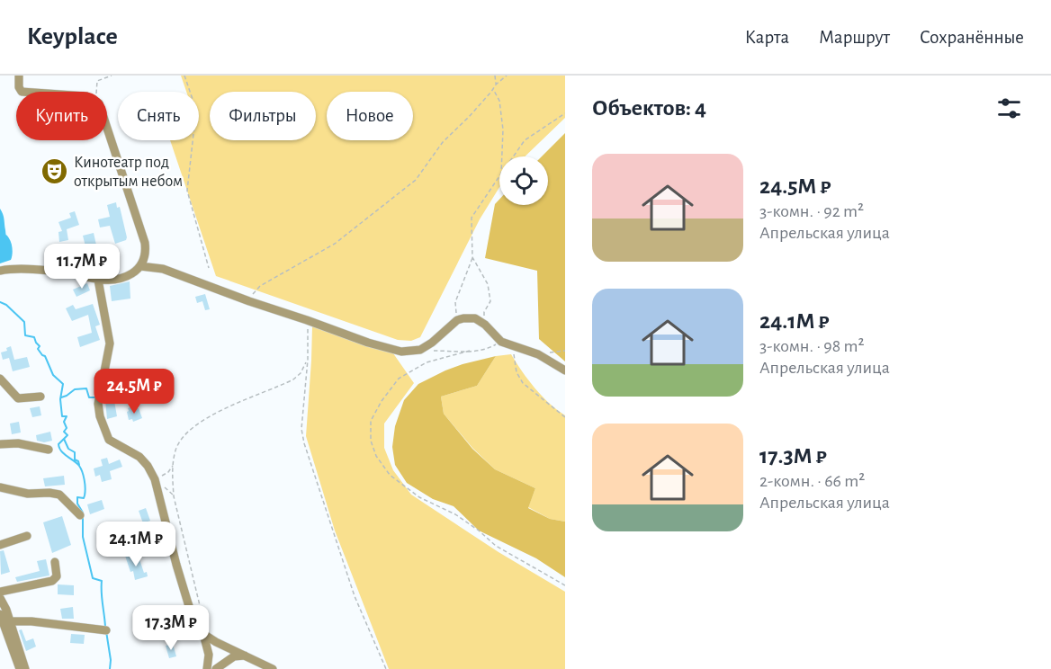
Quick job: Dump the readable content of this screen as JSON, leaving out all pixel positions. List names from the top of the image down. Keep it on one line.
{"places":{"theatre":["Кинотеатр под открытым небом"]},"page":{"header":"Keyplace","nav":["Карта","Маршрут","Сохранённые"],"heading":"Объектов: 4","chip":["Купить","Снять","Фильтры","Новое"],"list":[{"name":"24.5M ₽","note":"3-комн. · 92 m² · Апрельская улица"},{"name":"24.1M ₽","note":"3-комн. · 98 m² · Апрельская улица"},{"name":"17.3M ₽","note":"2-комн. · 66 m² · Апрельская улица"}],"price":["11.7M ₽","24.5M ₽","24.1M ₽","17.3M ₽"]}}
